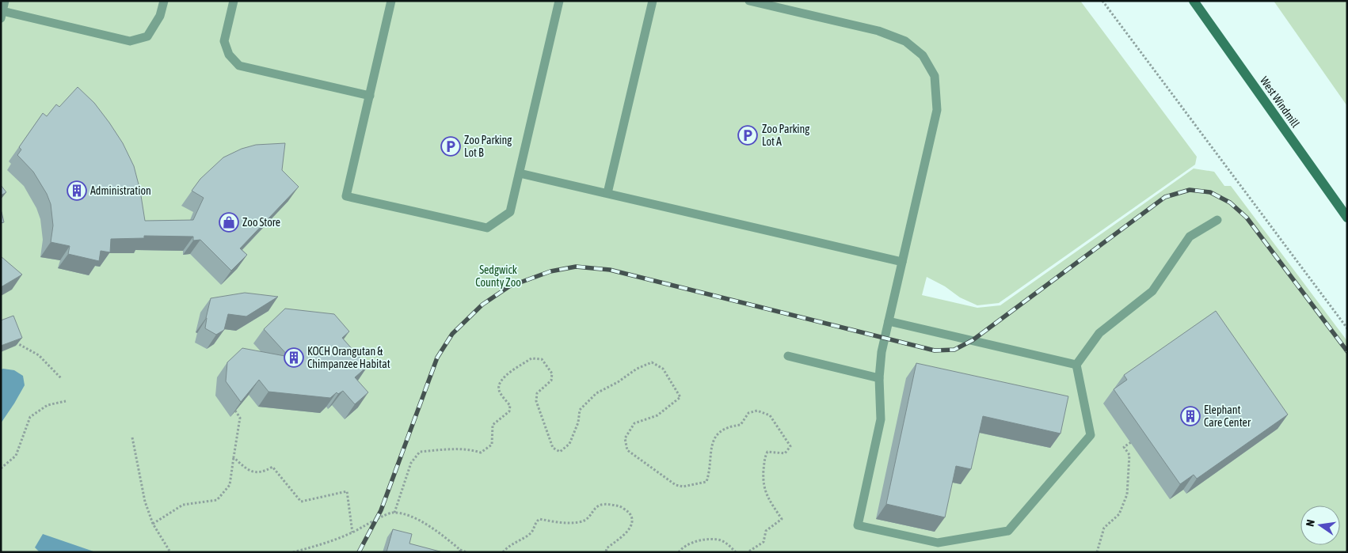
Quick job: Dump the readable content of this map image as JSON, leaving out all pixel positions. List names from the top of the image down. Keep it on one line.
{"streets":{"street":["West Windmill"]},"parks":["Sedgwick County Zoo"],"places":{"parking":["Zoo Parking Lot A","Zoo Parking Lot B"],"building":["Administration","KOCH Orangutan & Chimpanzee Habitat","Elephant Care Center"],"shop":["Zoo Store"]},"north":"left"}
